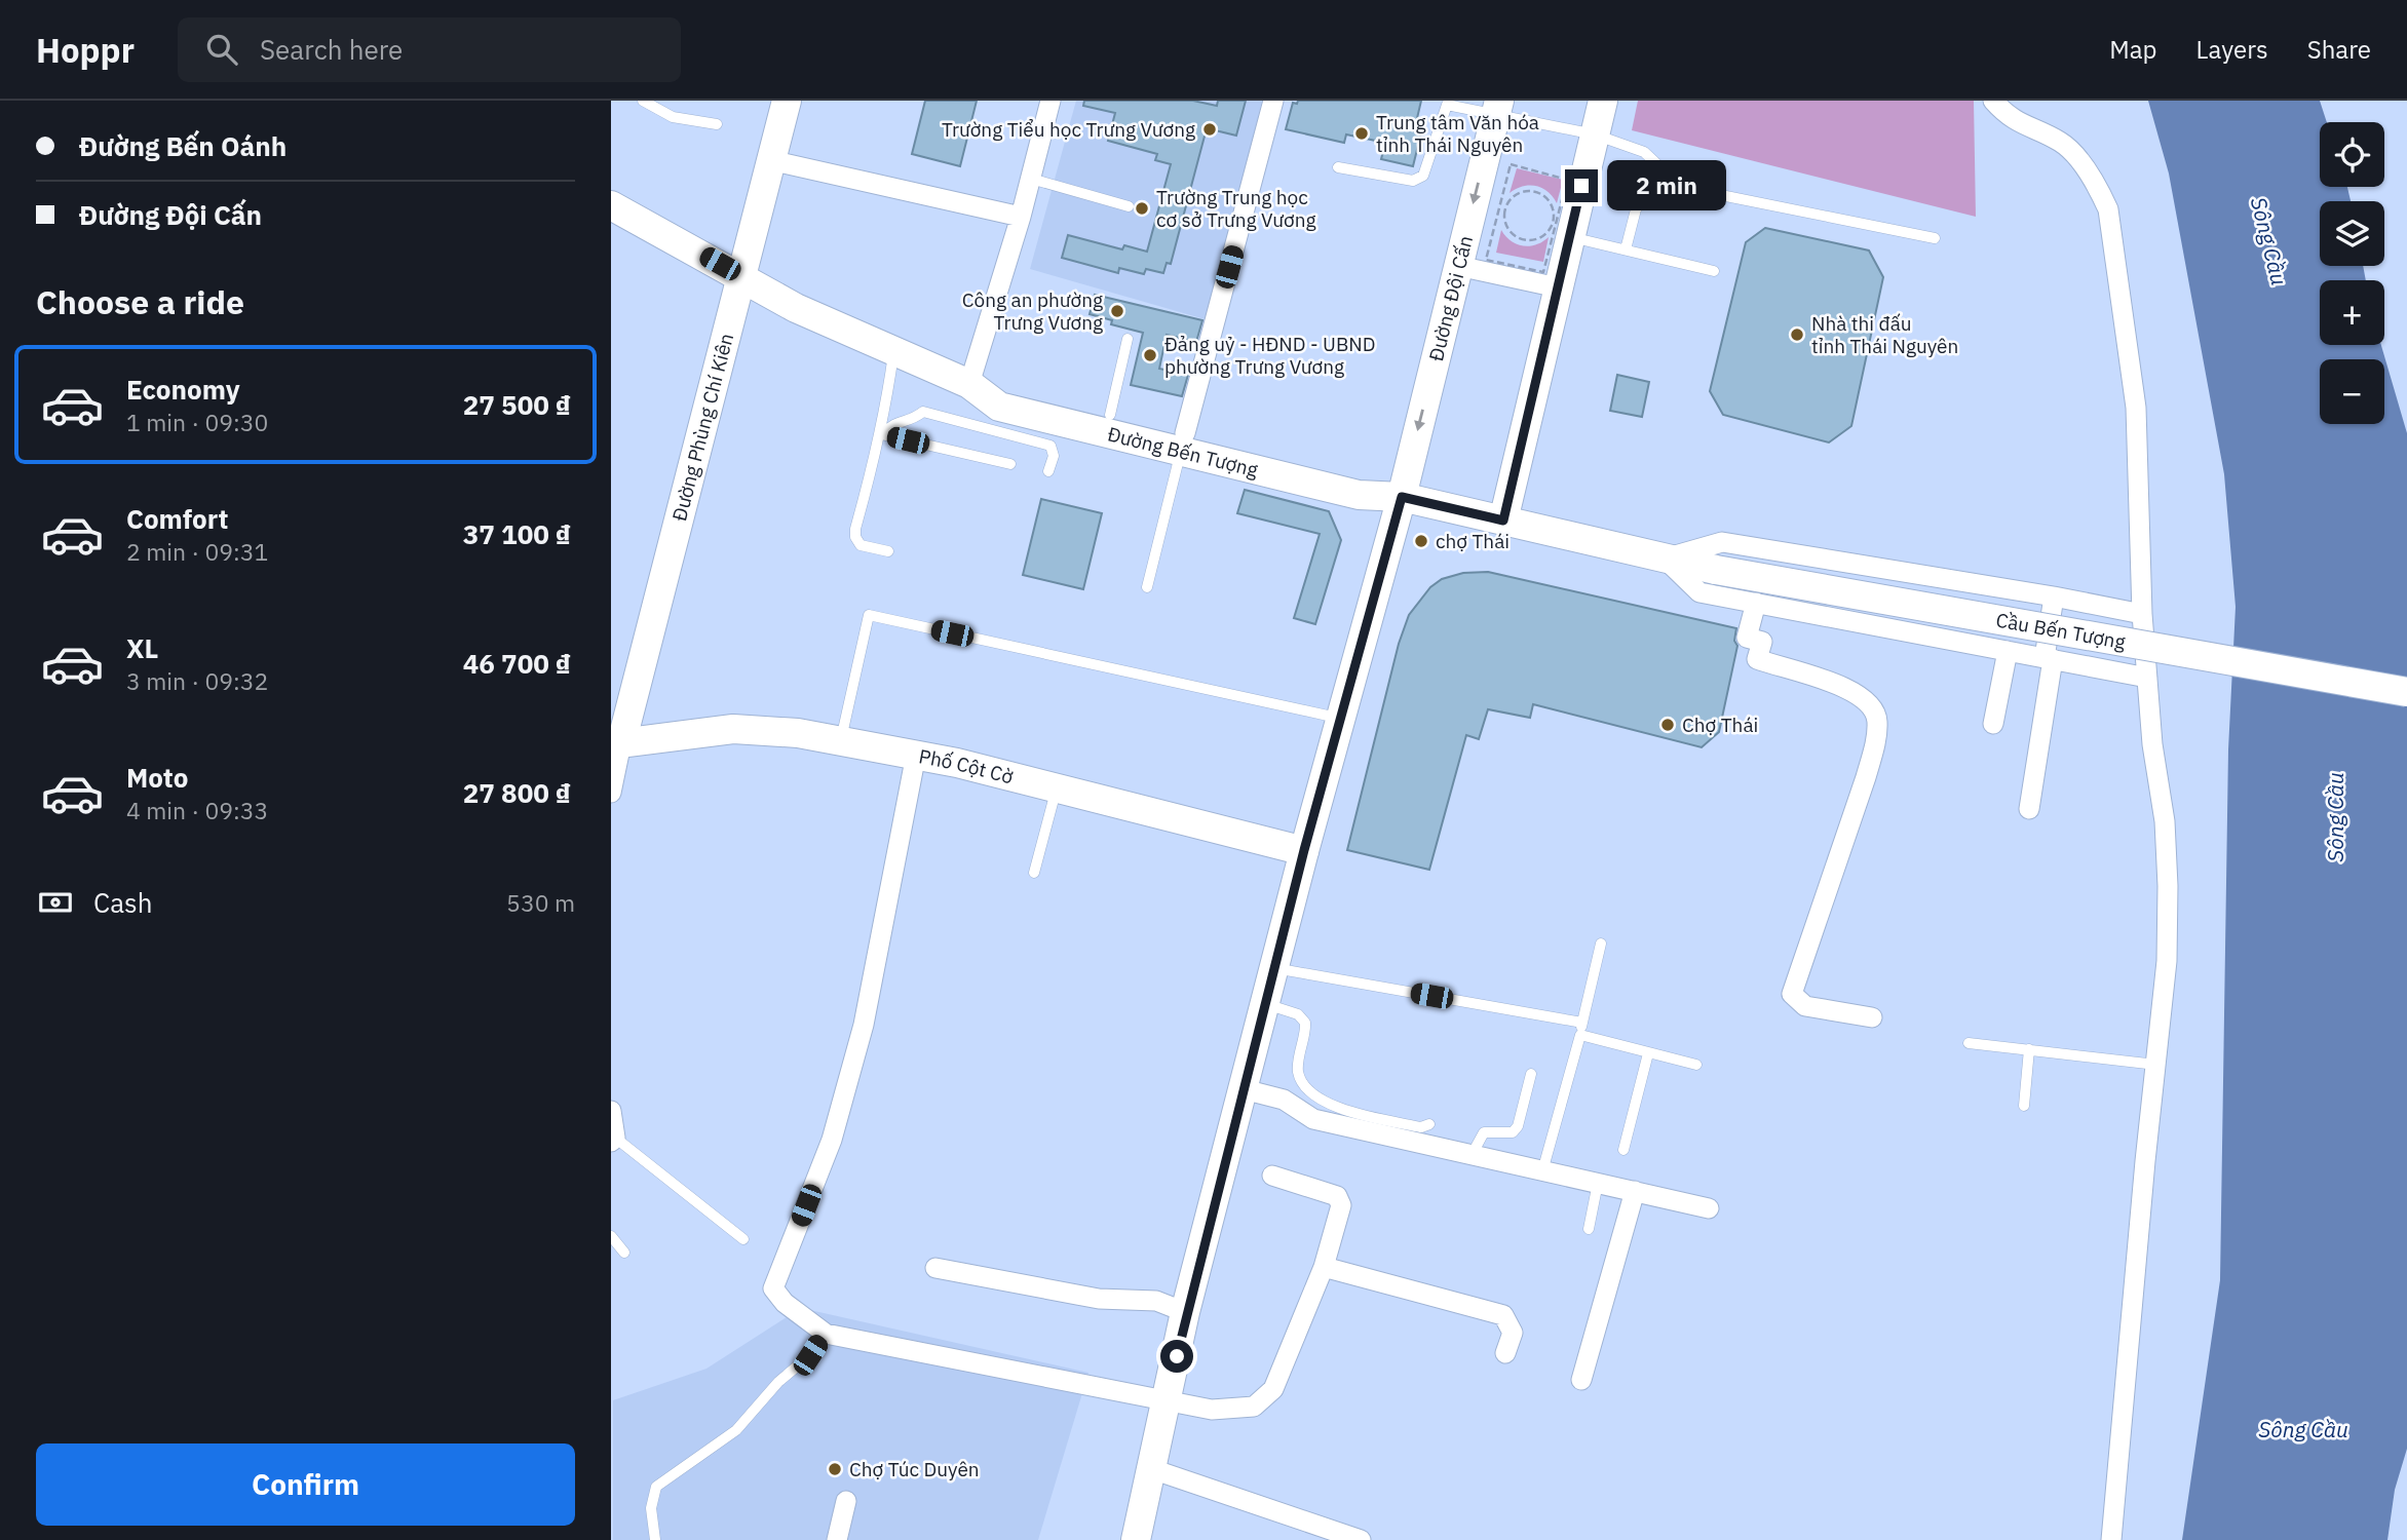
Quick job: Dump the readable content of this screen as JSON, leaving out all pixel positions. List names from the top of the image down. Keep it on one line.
{"streets":{"street":["Đường Đội Cấn","Đường Phùng Chí Kiên","Đường Bến Tượng","Cầu Bến Tượng","Phố Cột Cờ"]},"crossings":[["Đường Đội Cấn","Đường Bến Tượng"],["Đường Đội Cấn","Phố Cột Cờ"],["Đường Phùng Chí Kiên","Đường Bến Tượng"],["Đường Phùng Chí Kiên","Phố Cột Cờ"],["Đường Bến Tượng","Cầu Bến Tượng"]],"water":["Sông Cầu"],"places":["Trường Tiểu học Trưng Vương","Trung tâm Văn hóa tỉnh Thái Nguyên","Trường Trung học cơ sở Trưng Vương","Công an phường Trưng Vương","Nhà thi đấu tỉnh Thái Nguyên","Đảng uỷ - HĐND - UBND phường Trưng Vương","chợ Thái","Chợ Thái","Chợ Túc Duyên"],"page":{"header":"Hoppr","search":"Search here","nav":["Map","Layers","Share"],"banner":["Đường Bến Oánh","Đường Đội Cấn"],"map_buttons":["+","−"],"bubble":"2 min","heading":"Choose a ride","list":[{"name":"Economy","note":"1 min · 09:30","value":"27 500 ₫"},{"name":"Comfort","note":"2 min · 09:31","value":"37 100 ₫"},{"name":"XL","note":"3 min · 09:32","value":"46 700 ₫"},{"name":"Moto","note":"4 min · 09:33","value":"27 800 ₫"}],"pay":["Cash","530 m"],"buttons":"Confirm"}}
